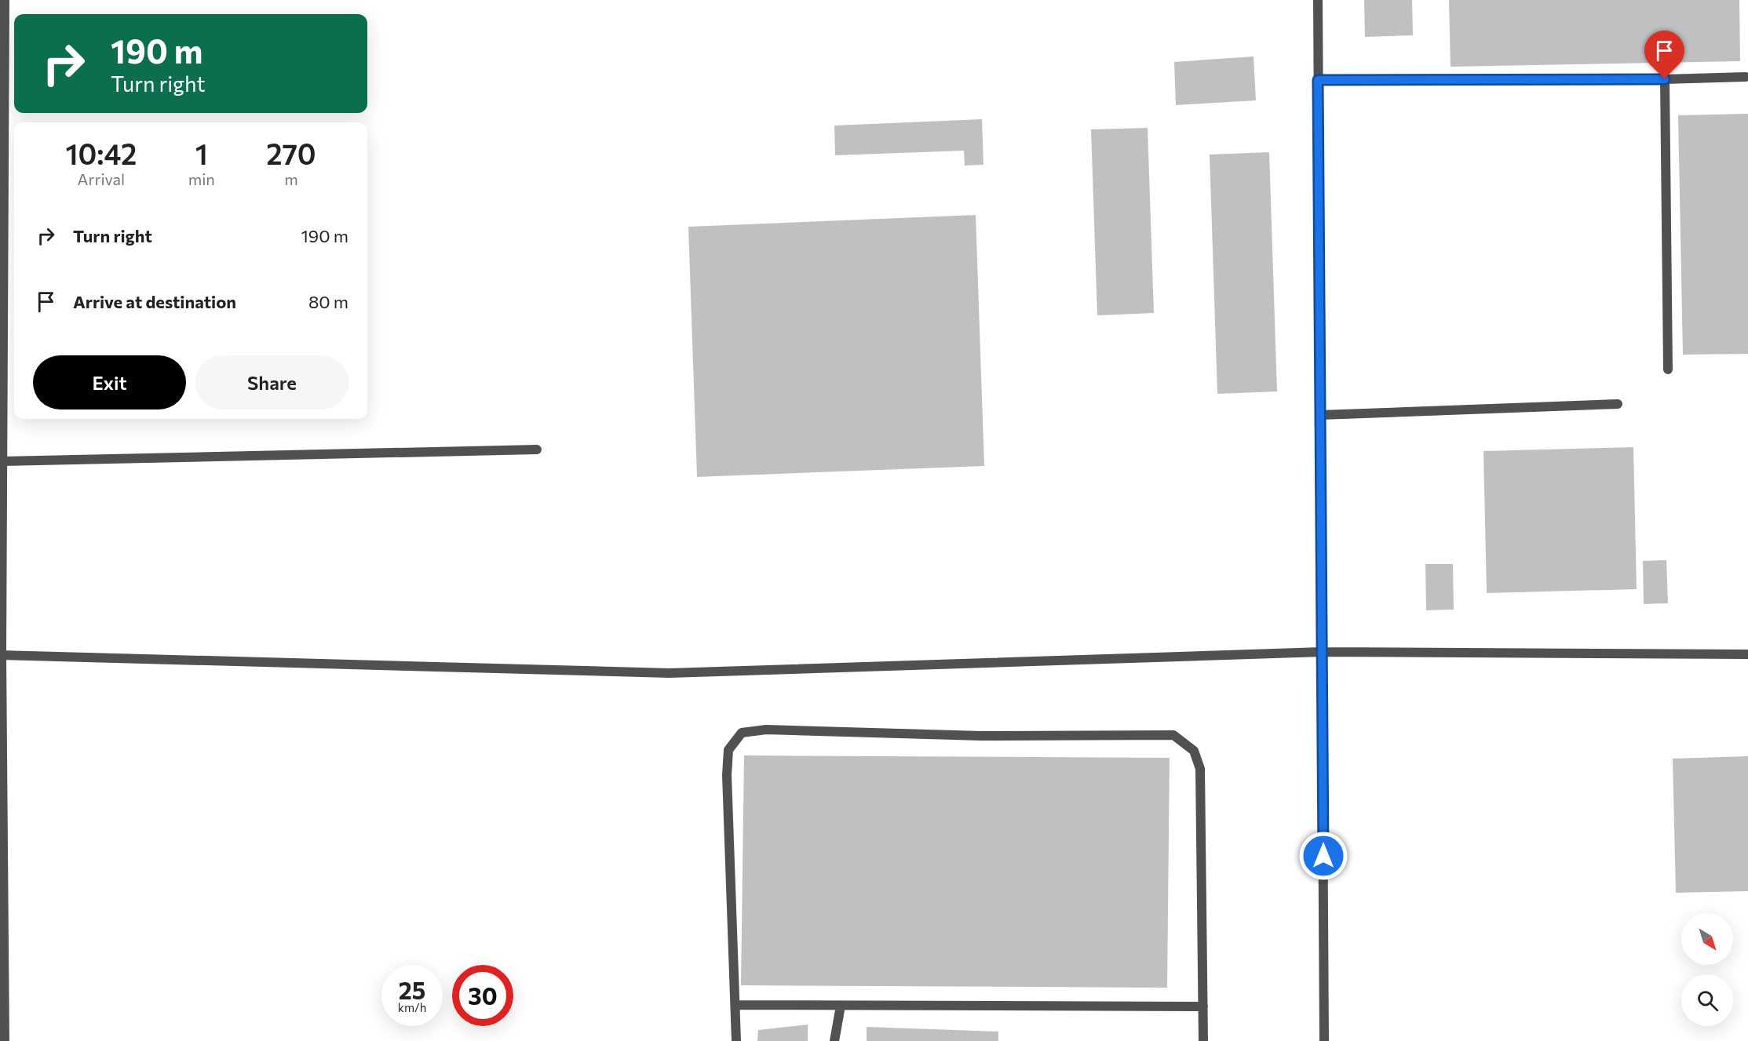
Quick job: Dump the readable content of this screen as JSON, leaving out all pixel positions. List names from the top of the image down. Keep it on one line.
{"north":"bottom right","page":{"turn":["190 m","Turn right"],"eta":["10:42","Arrival","1","min","270","m"],"list":[{"name":"Turn right","value":"190 m"},{"name":"Arrive at destination","value":"80 m"}],"buttons":["Exit","Share"],"speed":"25 km/h","limit":"30"}}
